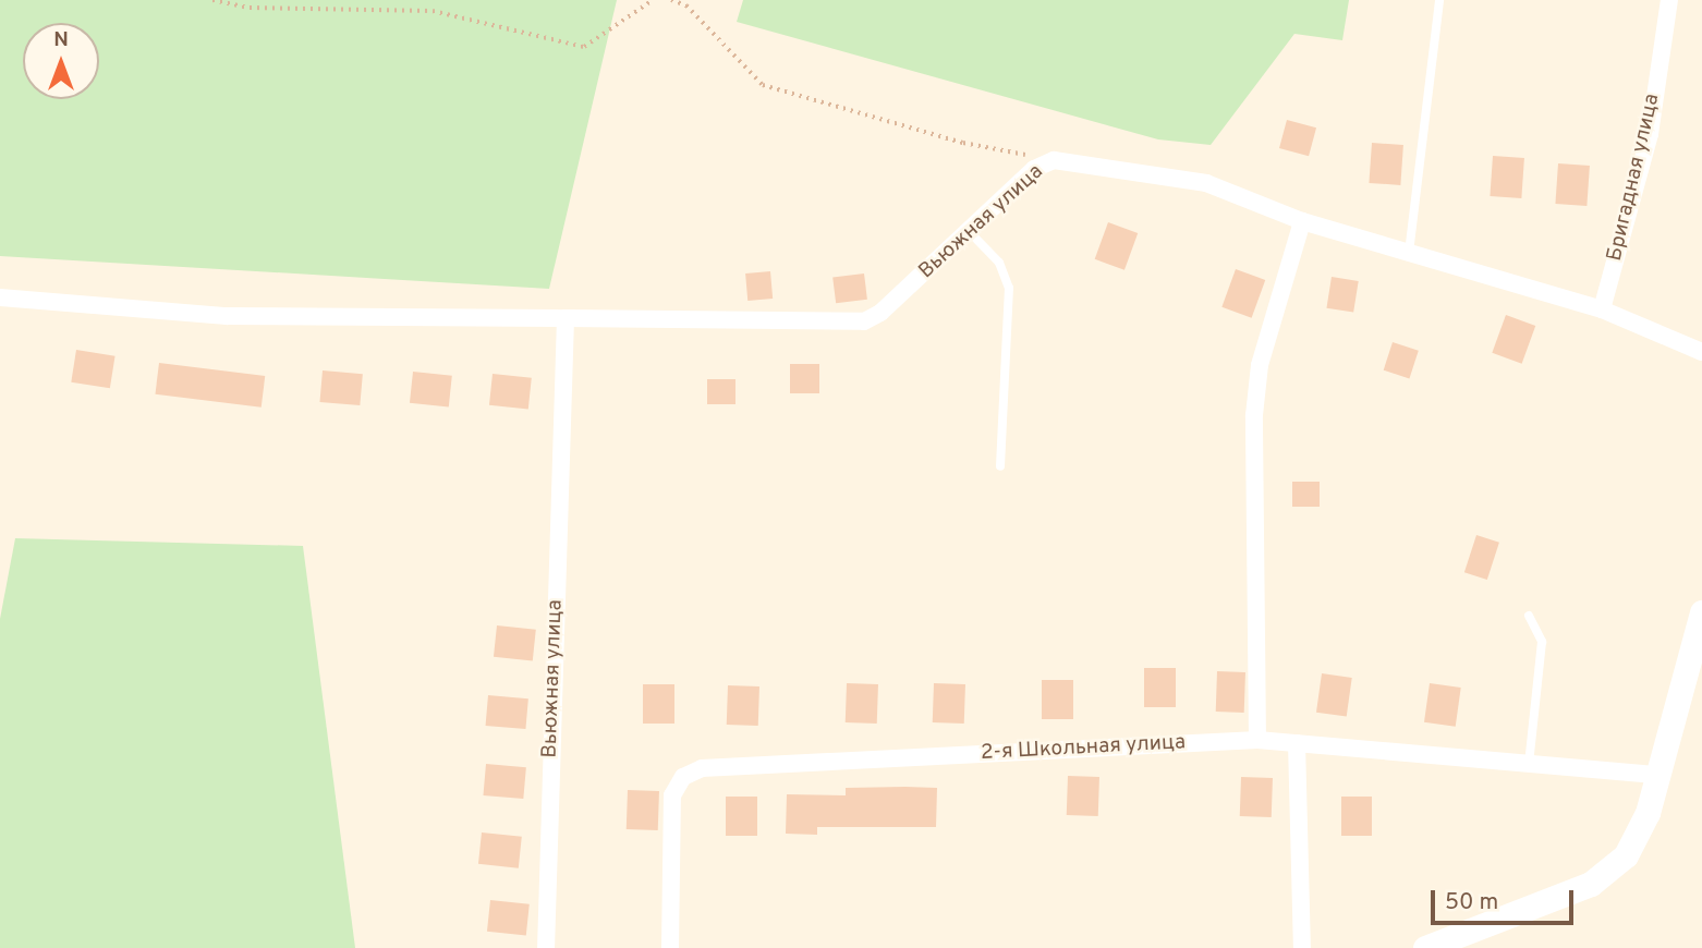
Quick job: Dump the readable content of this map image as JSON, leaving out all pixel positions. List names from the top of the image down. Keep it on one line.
{"streets":{"street":["Бригадная улица","Вьюжная улица","2-я Школьная улица"]},"crossings":[["Бригадная улица","Вьюжная улица"]],"scale_bar":"50 m","north":"top"}
